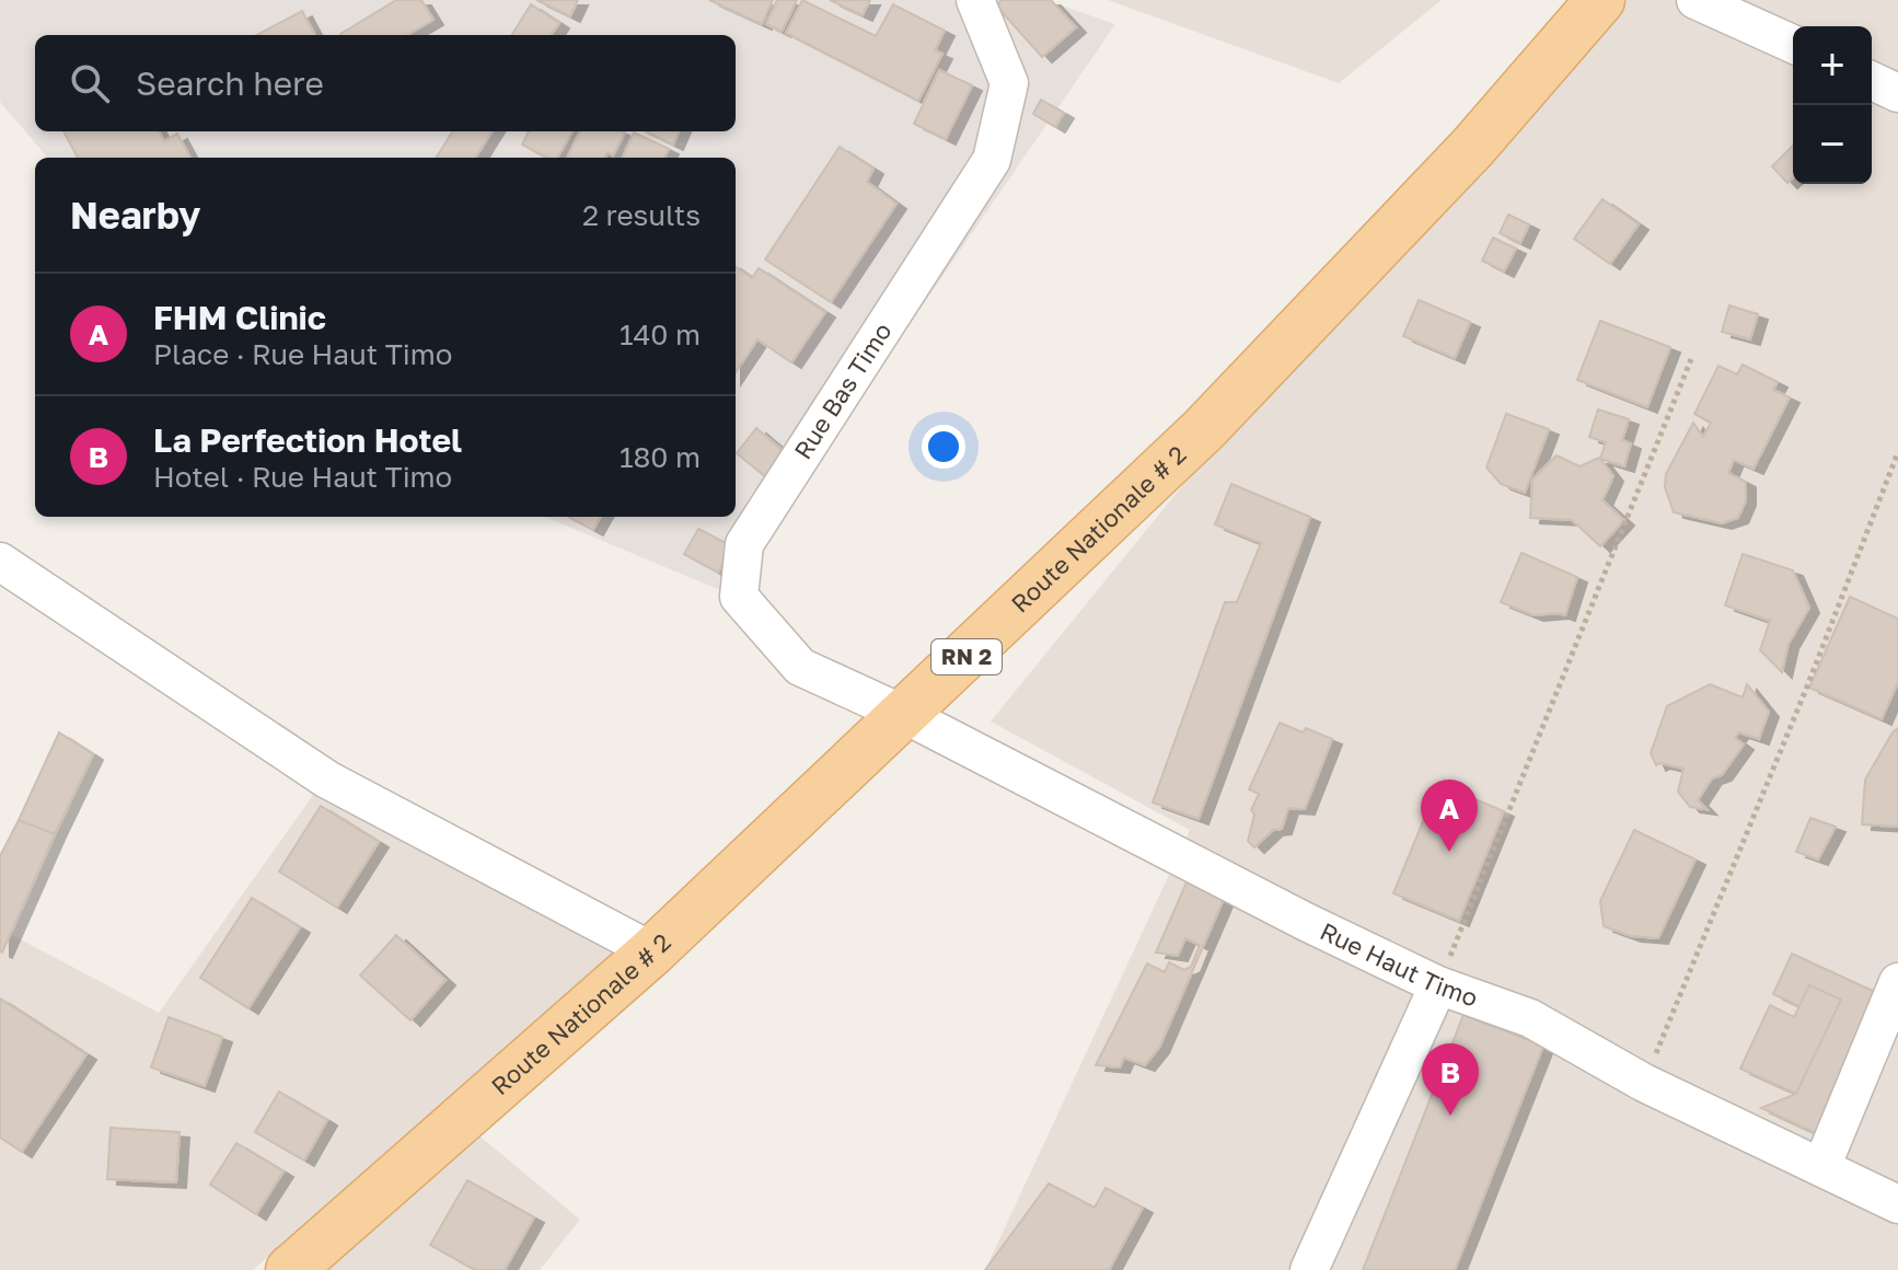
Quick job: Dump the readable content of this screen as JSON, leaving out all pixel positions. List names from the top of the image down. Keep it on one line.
{"streets":{"main road":["Route Nationale # 2","RN 2"],"street":["Rue Bas Timo","Rue Haut Timo"]},"crossings":[["Rue Bas Timo","Route Nationale # 2"],["Rue Bas Timo","Rue Haut Timo"],["Route Nationale # 2","Rue Haut Timo"]],"page":{"map_buttons":["+","−"],"search":"Search here","heading":["Nearby","2 results"],"list":[{"mark":"A","name":"FHM Clinic","note":"Place · Rue Haut Timo","value":"140 m"},{"mark":"B","name":"La Perfection Hotel","note":"Hotel · Rue Haut Timo","value":"180 m"}],"pins":["A","B"]}}
